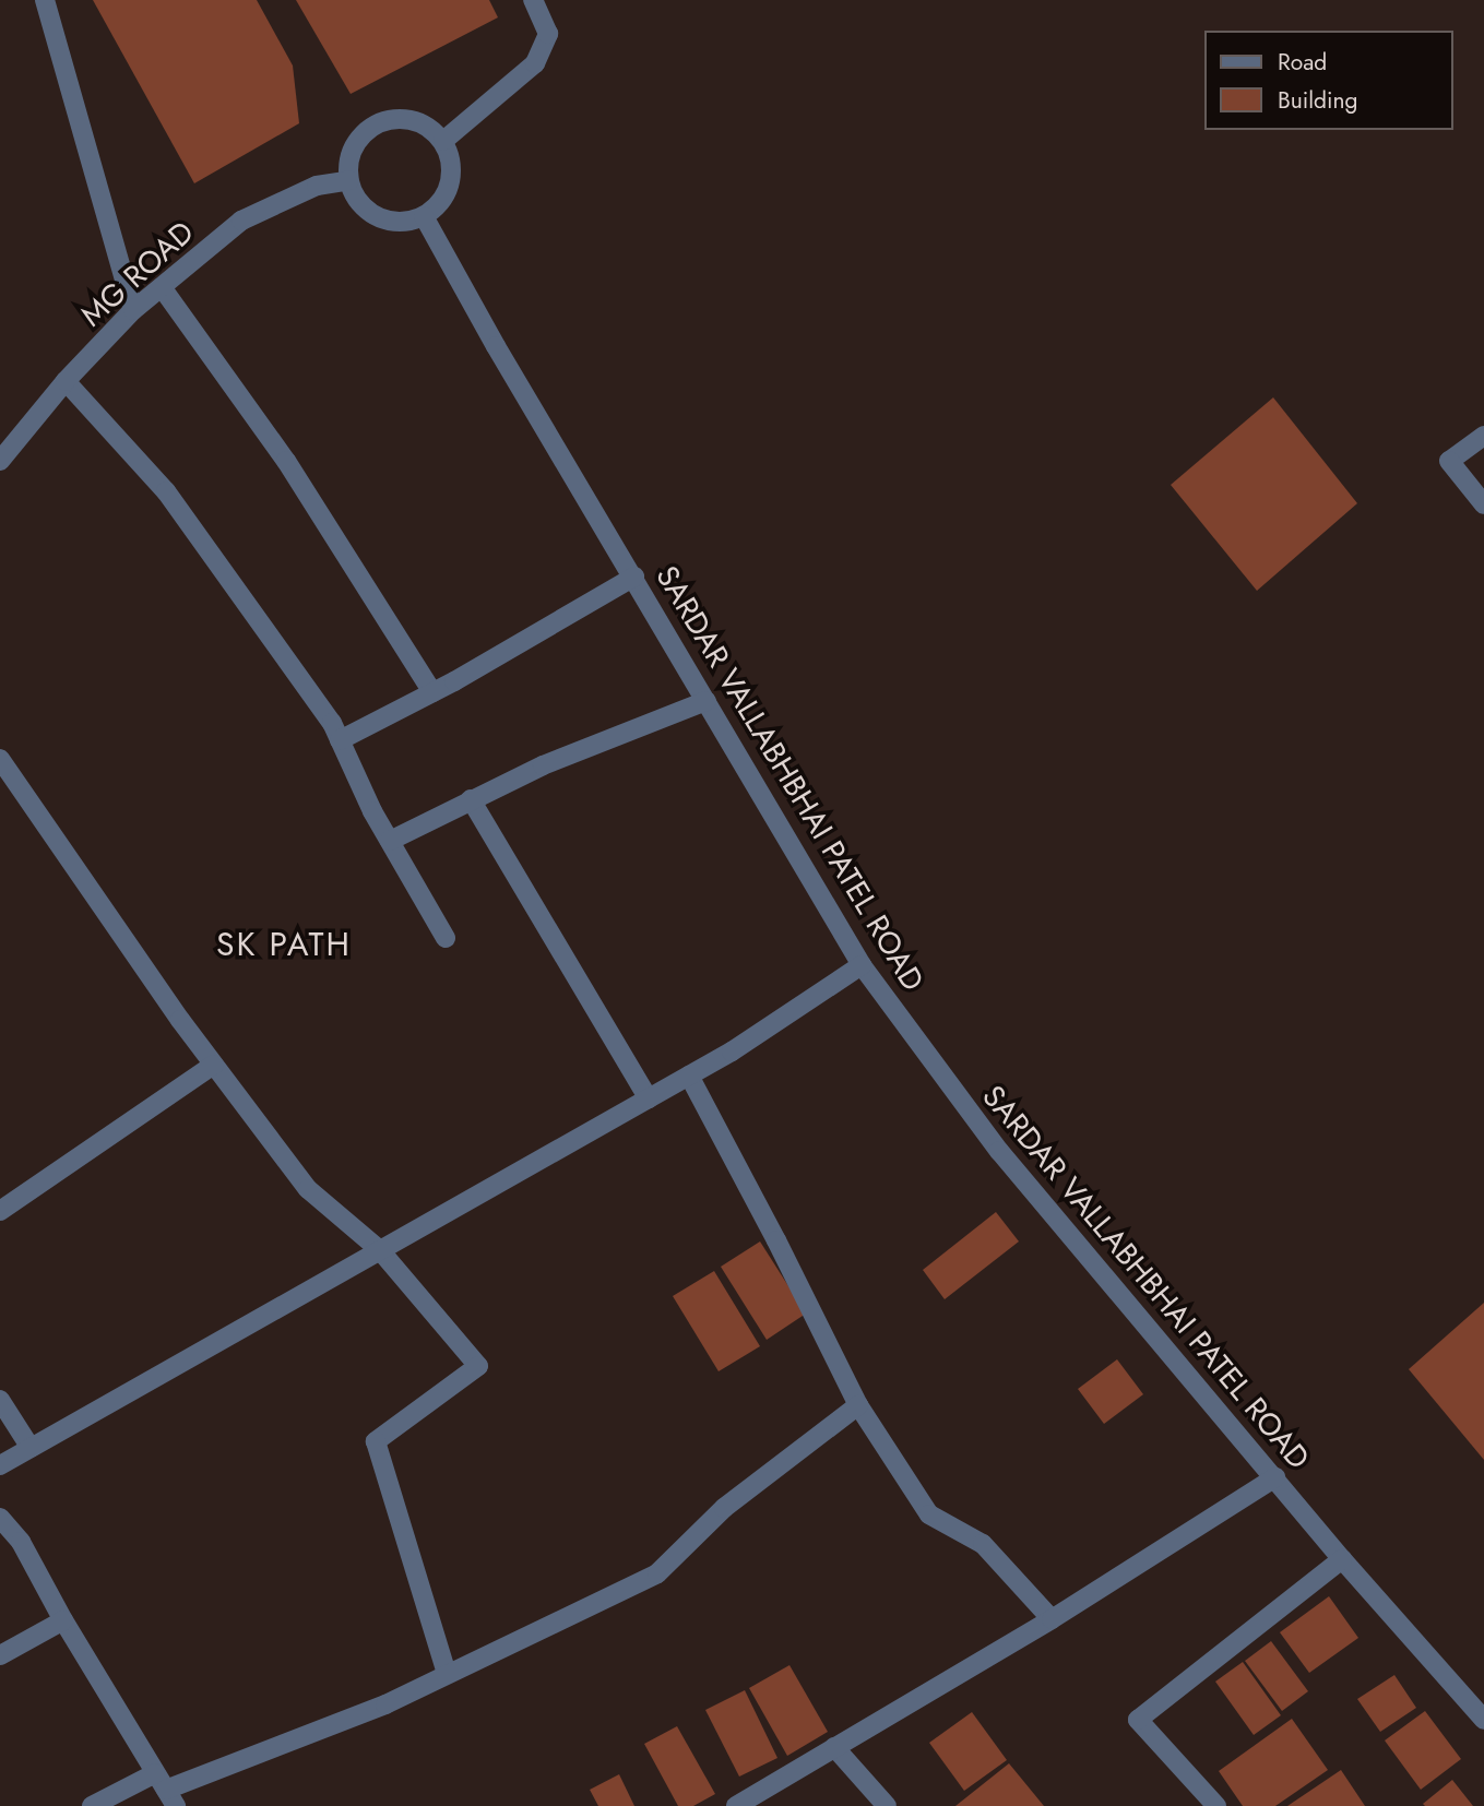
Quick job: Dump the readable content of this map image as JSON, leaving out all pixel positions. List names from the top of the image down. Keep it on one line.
{"streets":{"street":["MG ROAD","SARDAR VALLABHBHAI PATEL ROAD"]},"crossings":[["MG ROAD","SARDAR VALLABHBHAI PATEL ROAD"]],"districts":["SK PATH"],"legend":["Road","Building"]}
